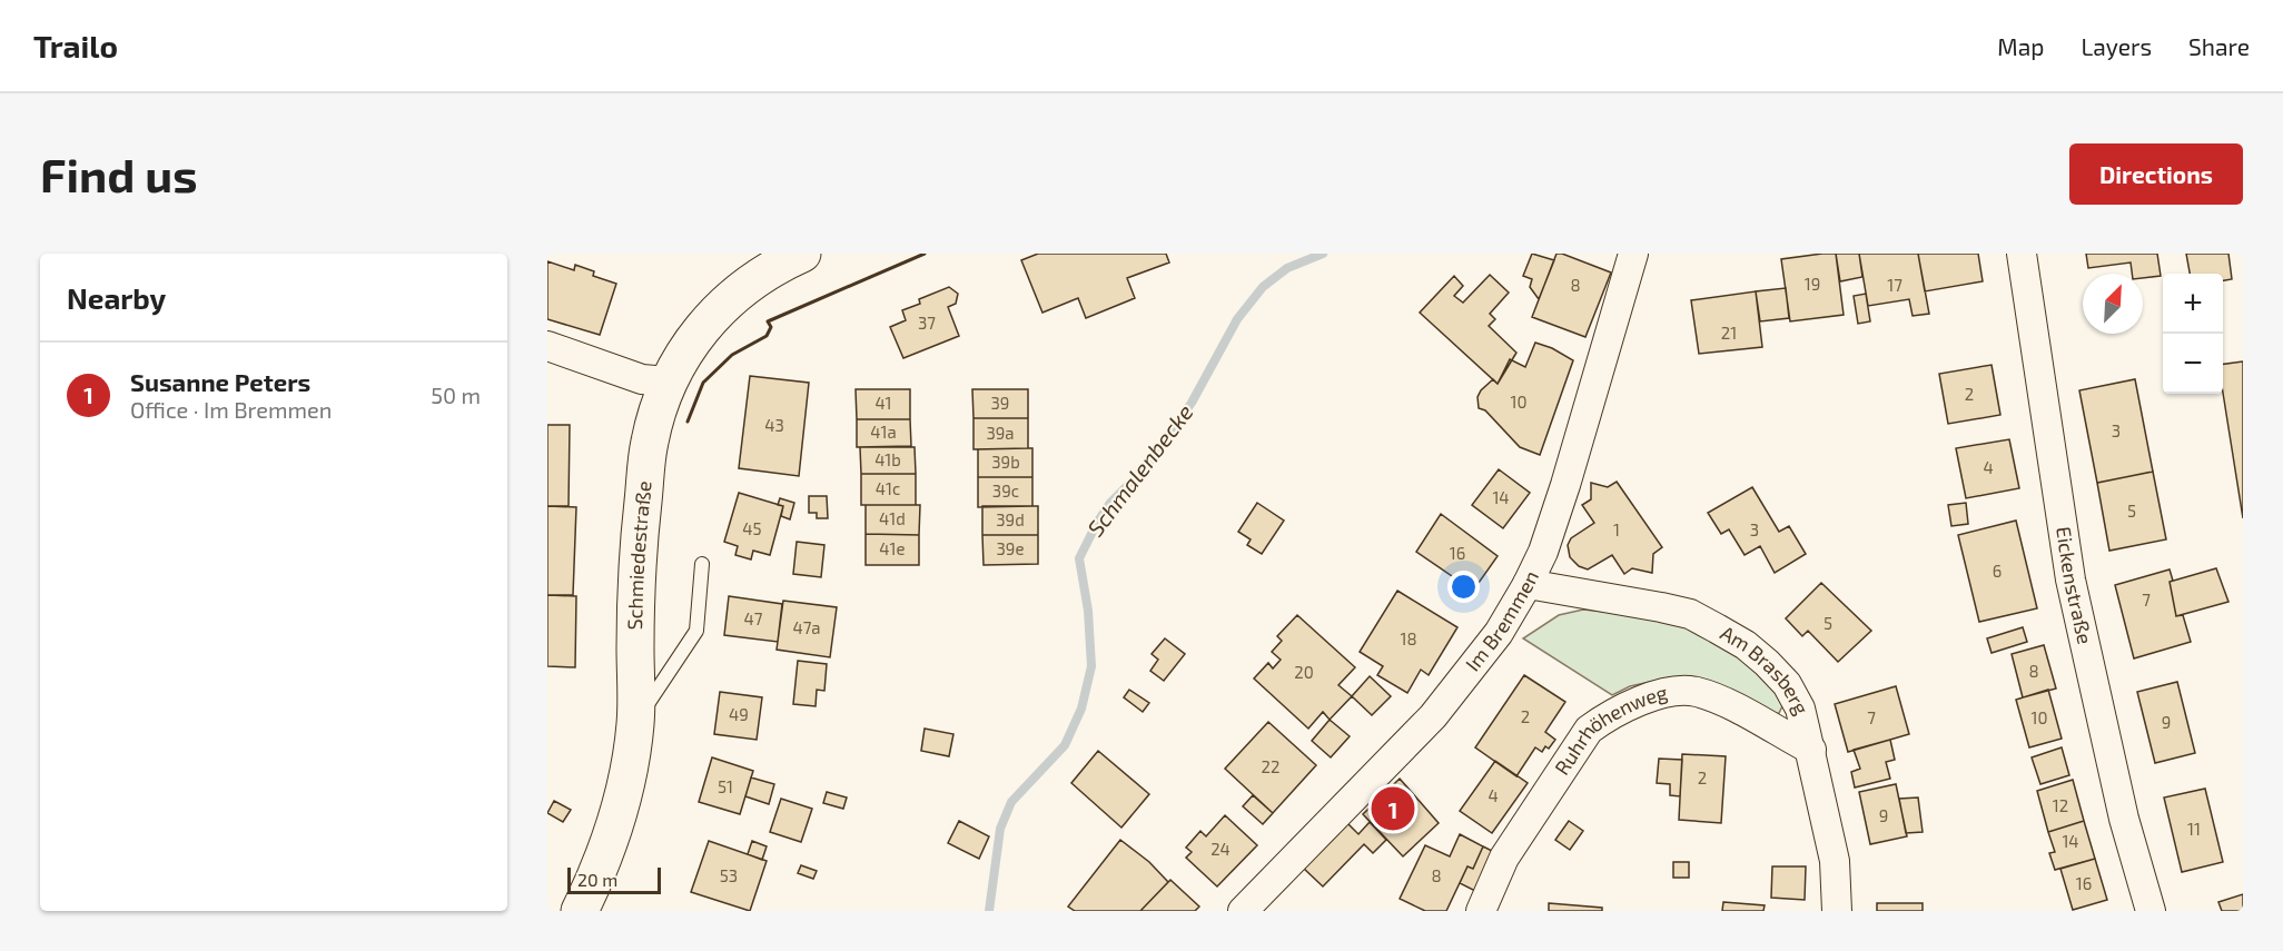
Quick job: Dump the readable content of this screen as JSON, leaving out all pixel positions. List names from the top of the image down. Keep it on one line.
{"streets":{"main road":["Schmiedestraße"],"street":["Eickenstraße","Im Bremmen","Am Brasberg","Ruhrhöhenweg"]},"crossings":[["Im Bremmen","Am Brasberg"],["Am Brasberg","Ruhrhöhenweg"]],"water":["Schmalenbecke"],"house_numbers":["19","8","17","37","21","2","10","41","39","43","3","41a","39a","41b","39b","4","41c","39c","14","5","41d","39d","45","1","3","41e","39e","16","6","7","47","5","47a","18","8","20","49","2","7","10","9","22","2","51","4","12","9","11","14","24","53","8","16"],"scale_bar":"20 m","north":"top right","page":{"header":"Trailo","nav":["Map","Layers","Share"],"buttons":"Directions","title":"Find us","heading":"Nearby","map_buttons":["+","−"],"list":[{"mark":"1","name":"Susanne Peters","note":"Office · Im Bremmen","value":"50 m"}],"pins":"1","scale":"20 m"}}
